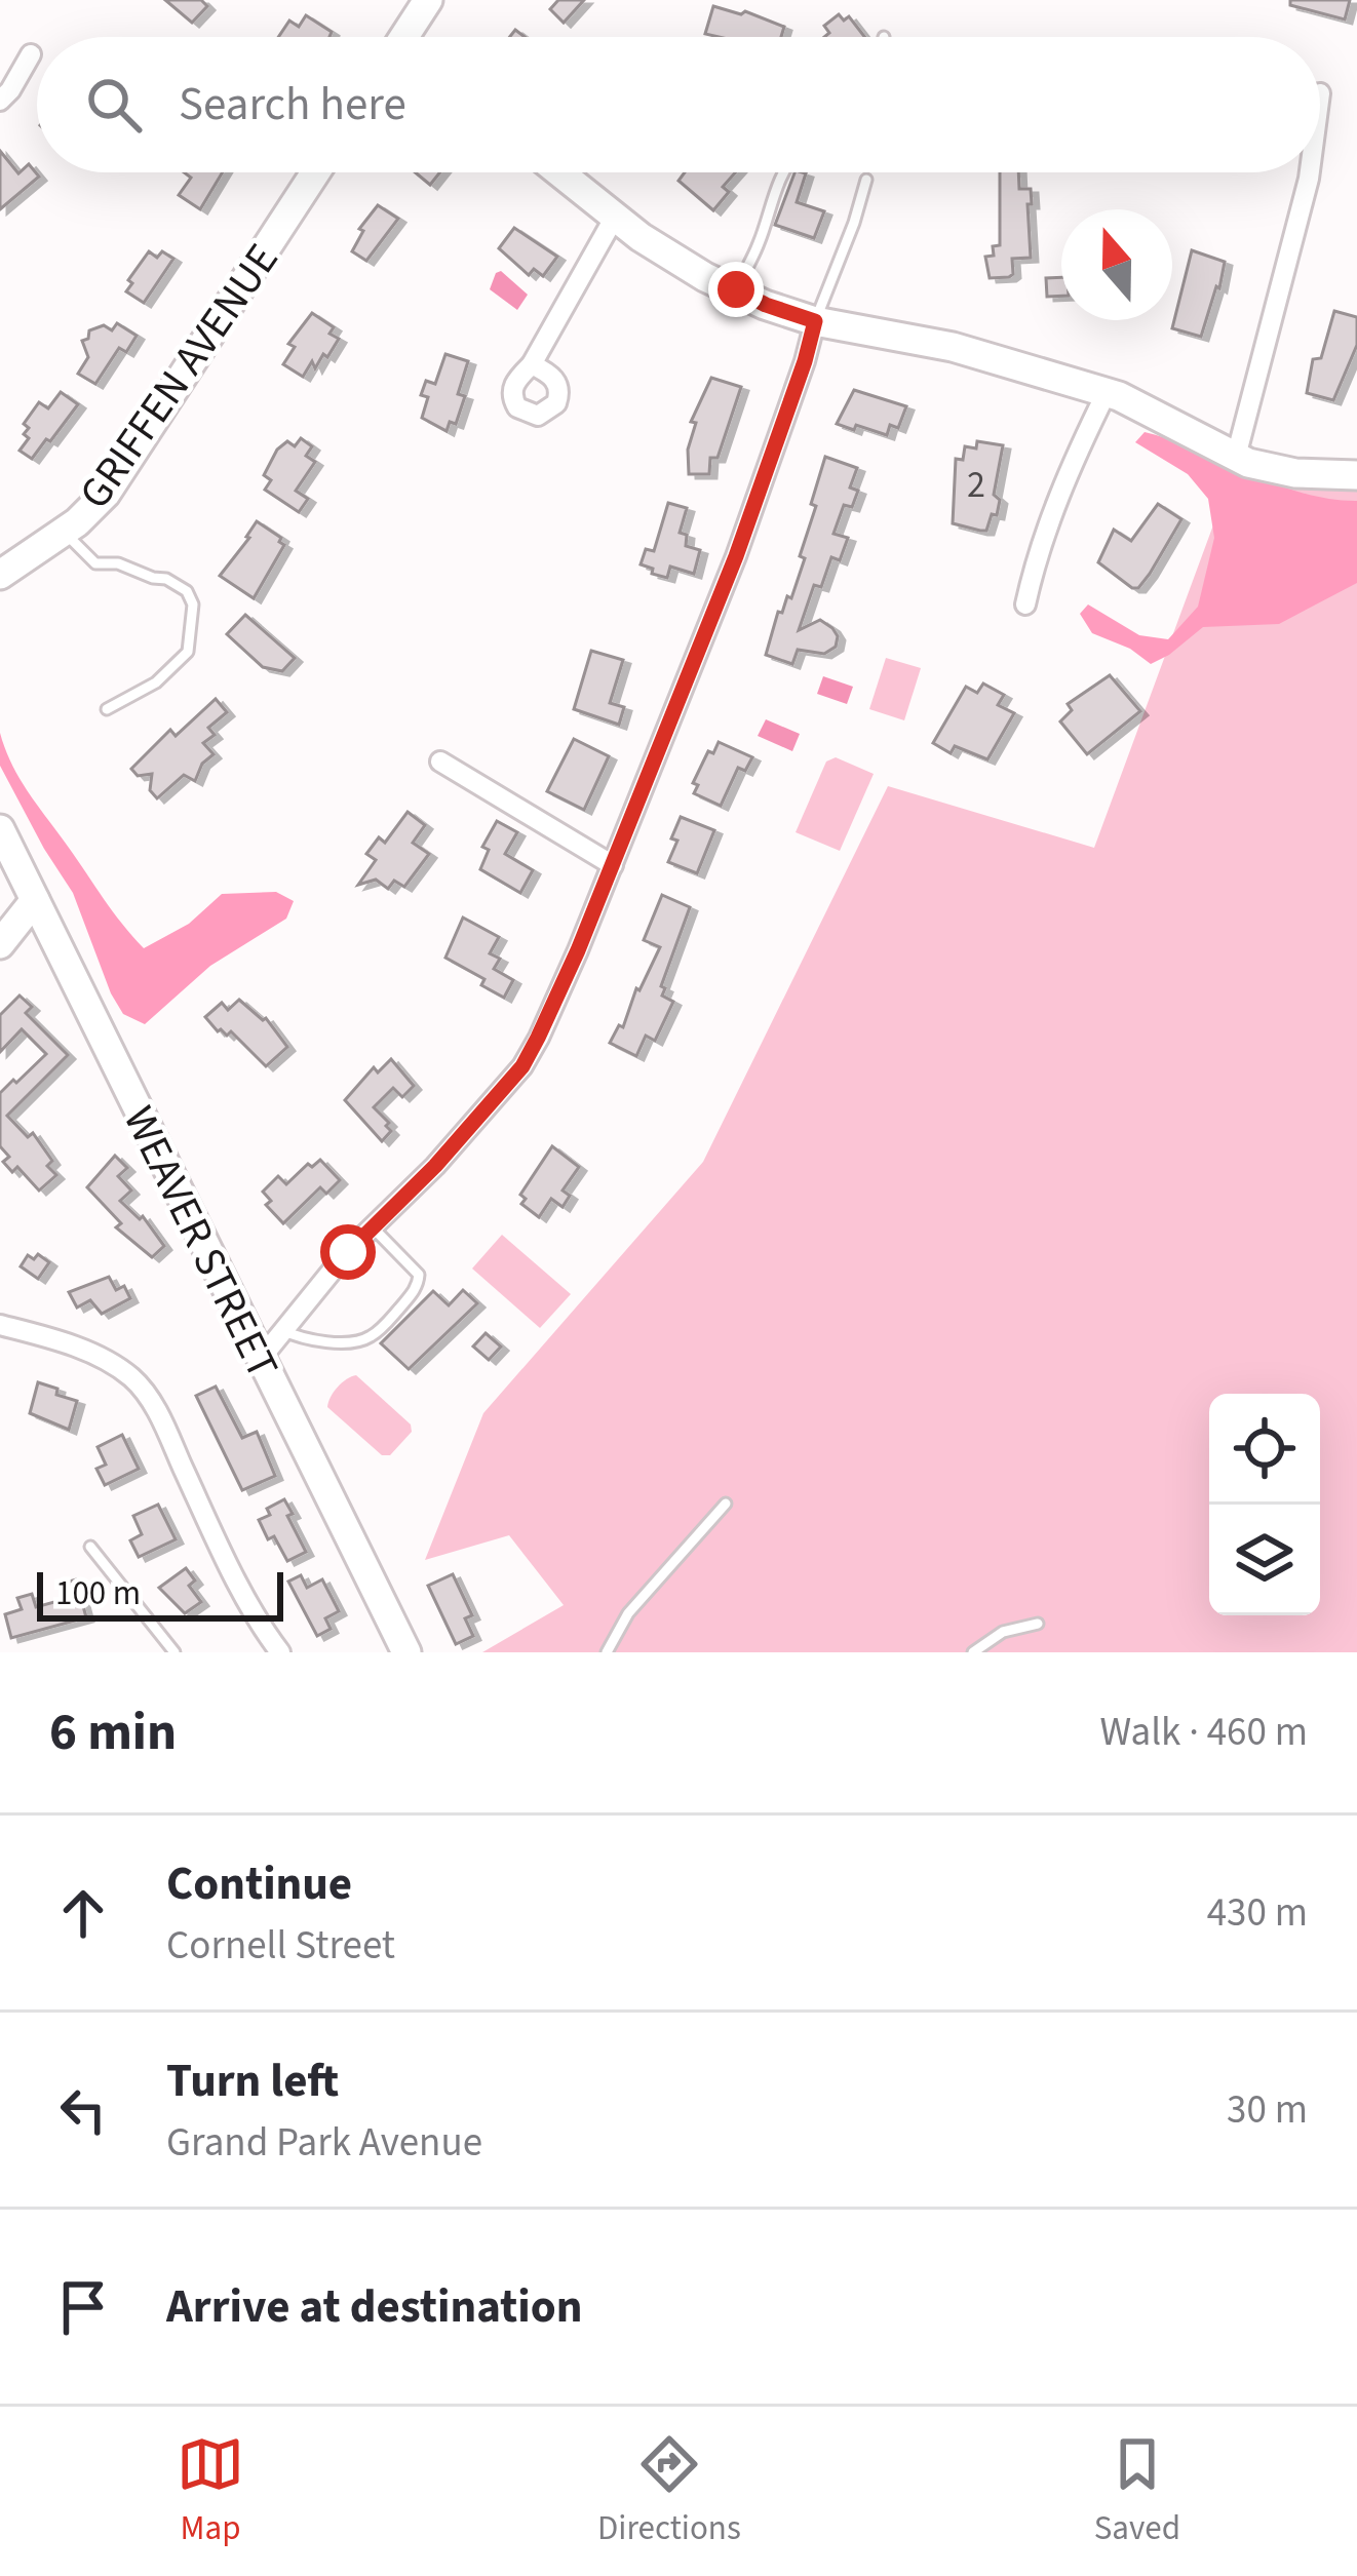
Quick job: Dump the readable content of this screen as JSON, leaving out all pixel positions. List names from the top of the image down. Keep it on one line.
{"streets":{"street":["GRIFFEN AVENUE","WEAVER STREET"]},"house_numbers":["2"],"scale_bar":"100 m","north":"top","page":{"search":"Search here","scale":"100 m","heading":["6 min","Walk · 460 m"],"list":[["Continue","Cornell Street","430 m"],["Turn left","Grand Park Avenue","30 m"],"Arrive at destination"],"nav":["Map","Directions","Saved"]}}
